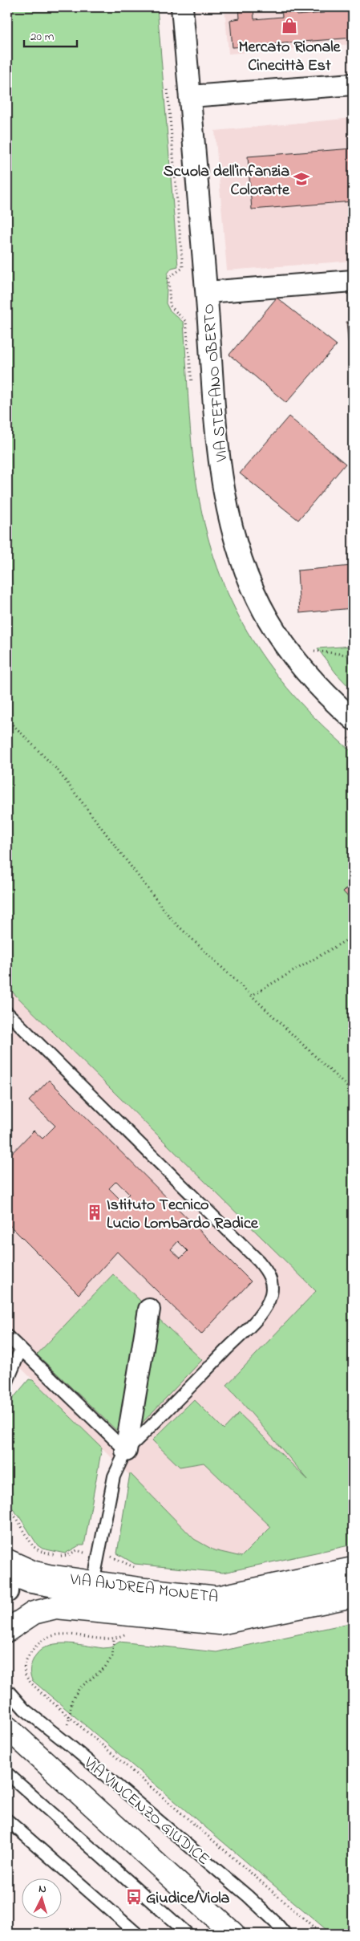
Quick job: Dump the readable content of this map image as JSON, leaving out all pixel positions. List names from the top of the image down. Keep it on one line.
{"streets":{"street":["VIA STEFANO OBERTO","VIA ANDREA MONETA","VIA VINCENZO GIUDICE"]},"places":{"shop":["Mercato Rionale Cinecittà Est"],"school or university":["Scuola dell'infanzia Colorarte"],"building":["Istituto Tecnico Lucio Lombardo Radice"],"bus stop":["Giudice/Viola"]},"scale_bar":"20 m","north":"top"}
